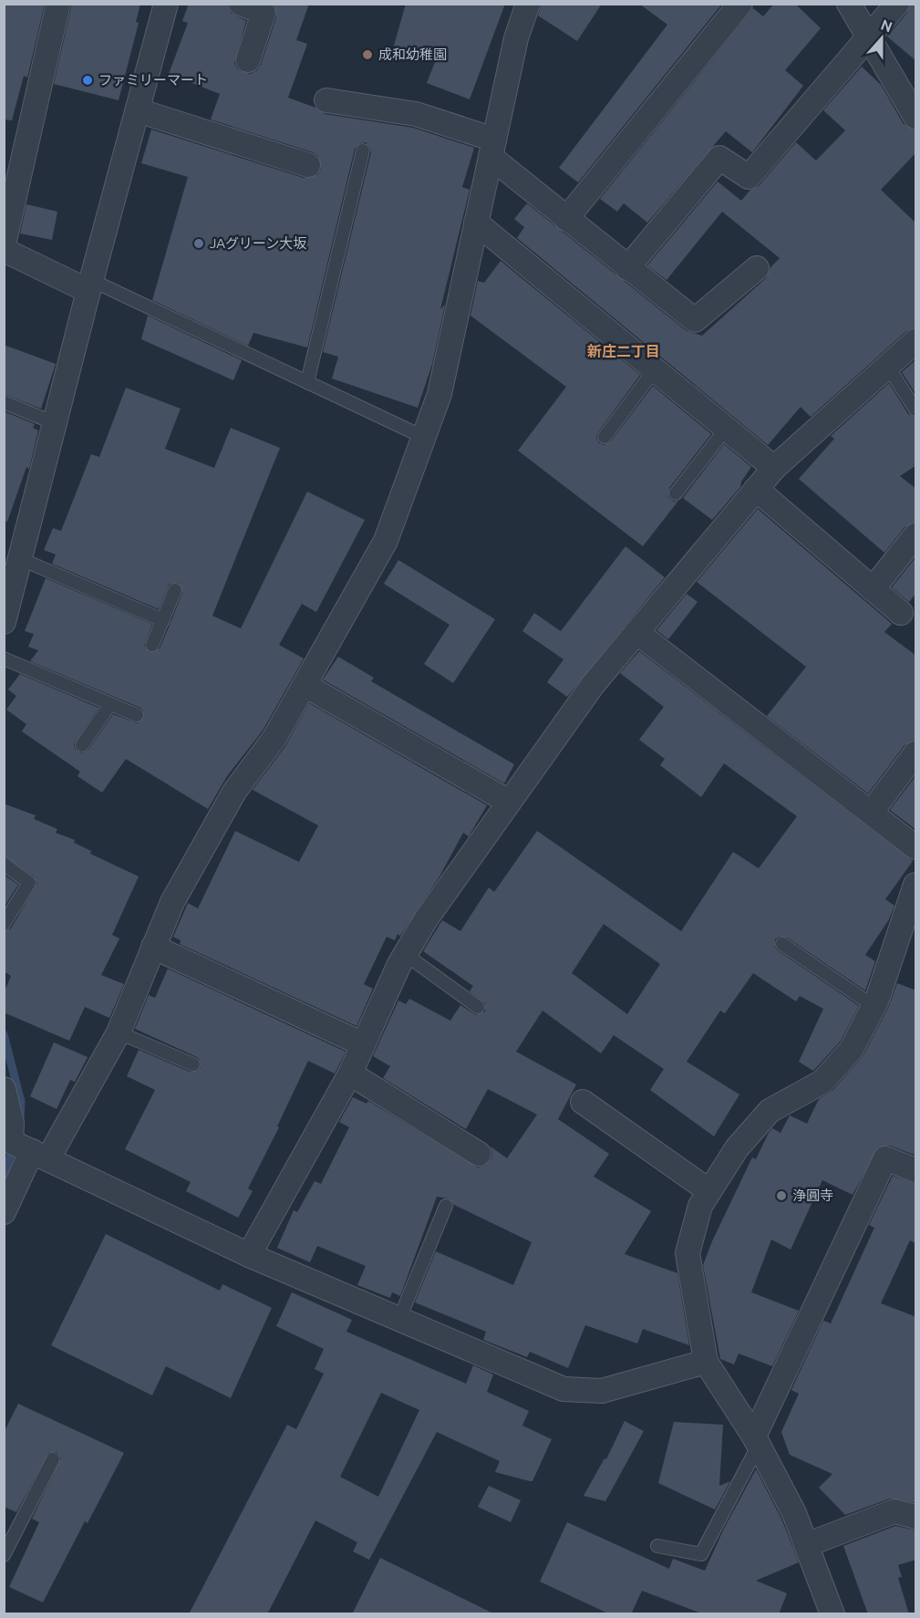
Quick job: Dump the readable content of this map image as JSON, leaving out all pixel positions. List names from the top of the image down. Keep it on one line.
{"districts":["新庄二丁目"],"places":["成和幼稚園","ファミリーマート","JAグリーン大坂","浄圓寺"],"north":"top"}
